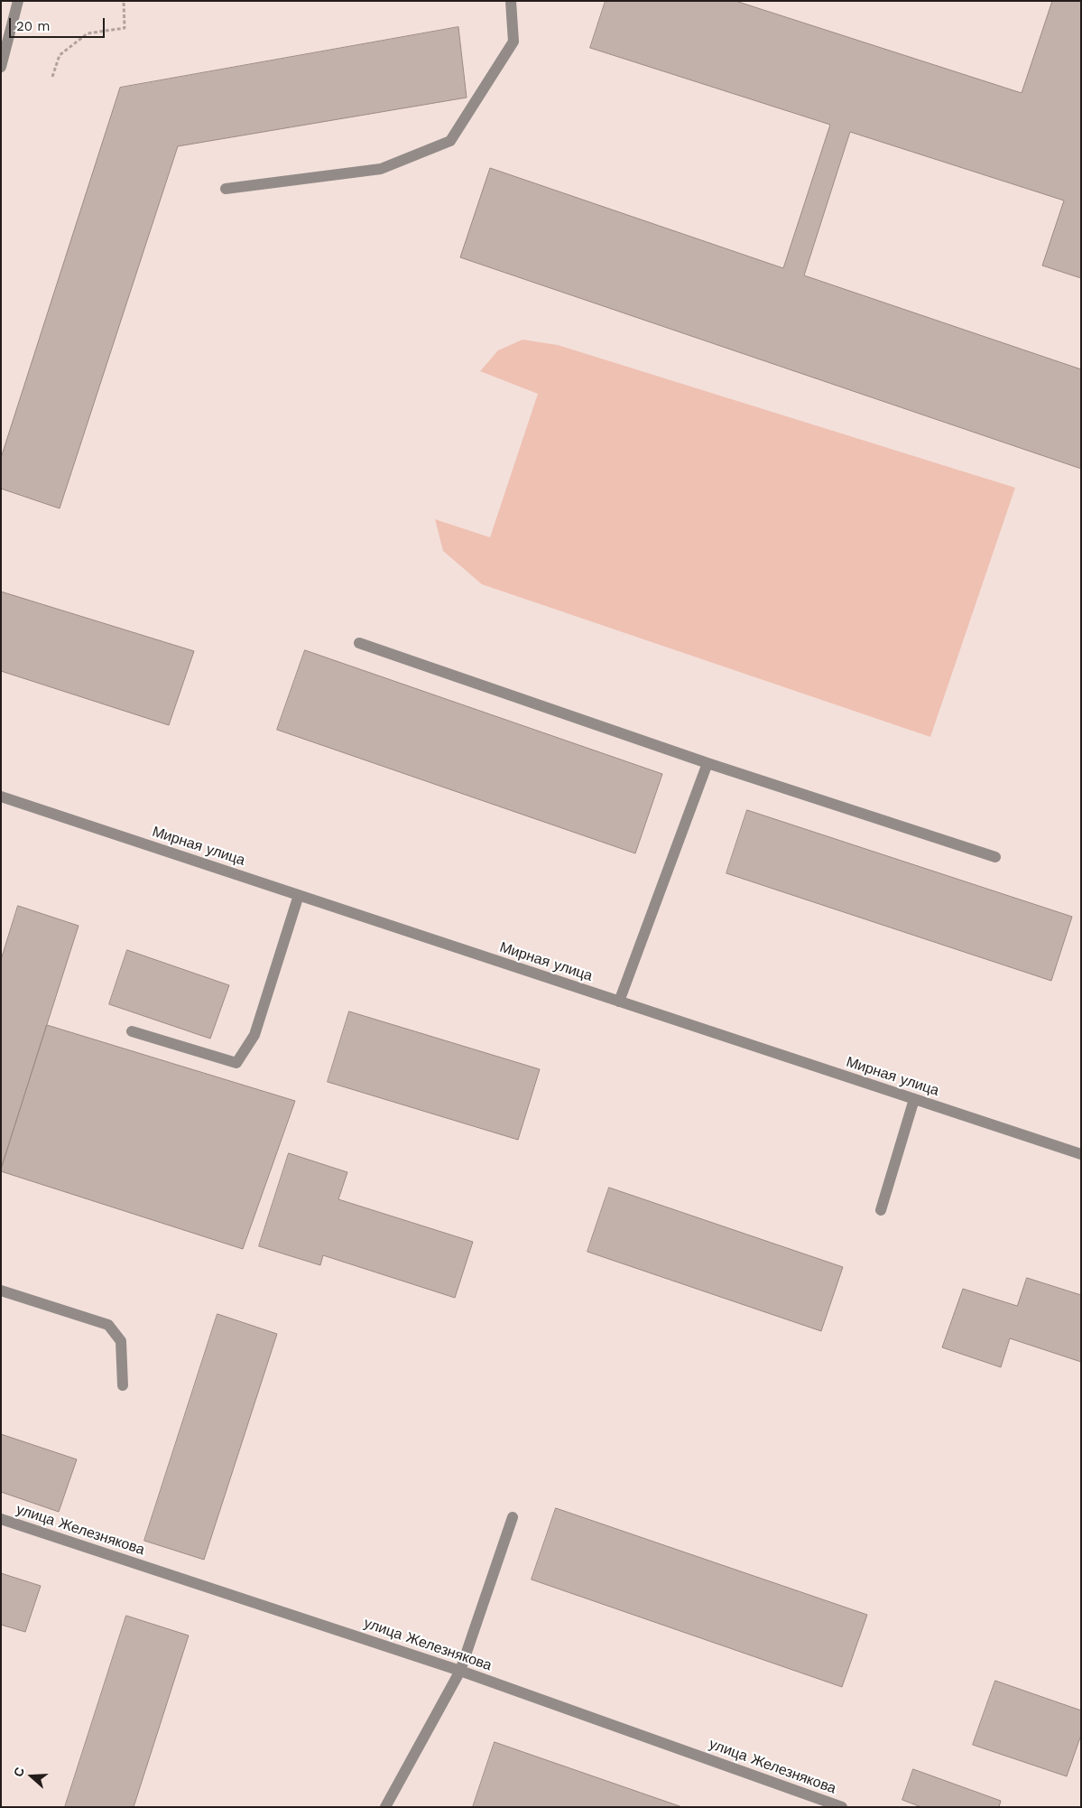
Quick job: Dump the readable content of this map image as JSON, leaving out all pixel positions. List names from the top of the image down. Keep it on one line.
{"streets":{"street":["Мирная улица","улица Железнякова"]},"scale_bar":"20 m","north":"left"}
